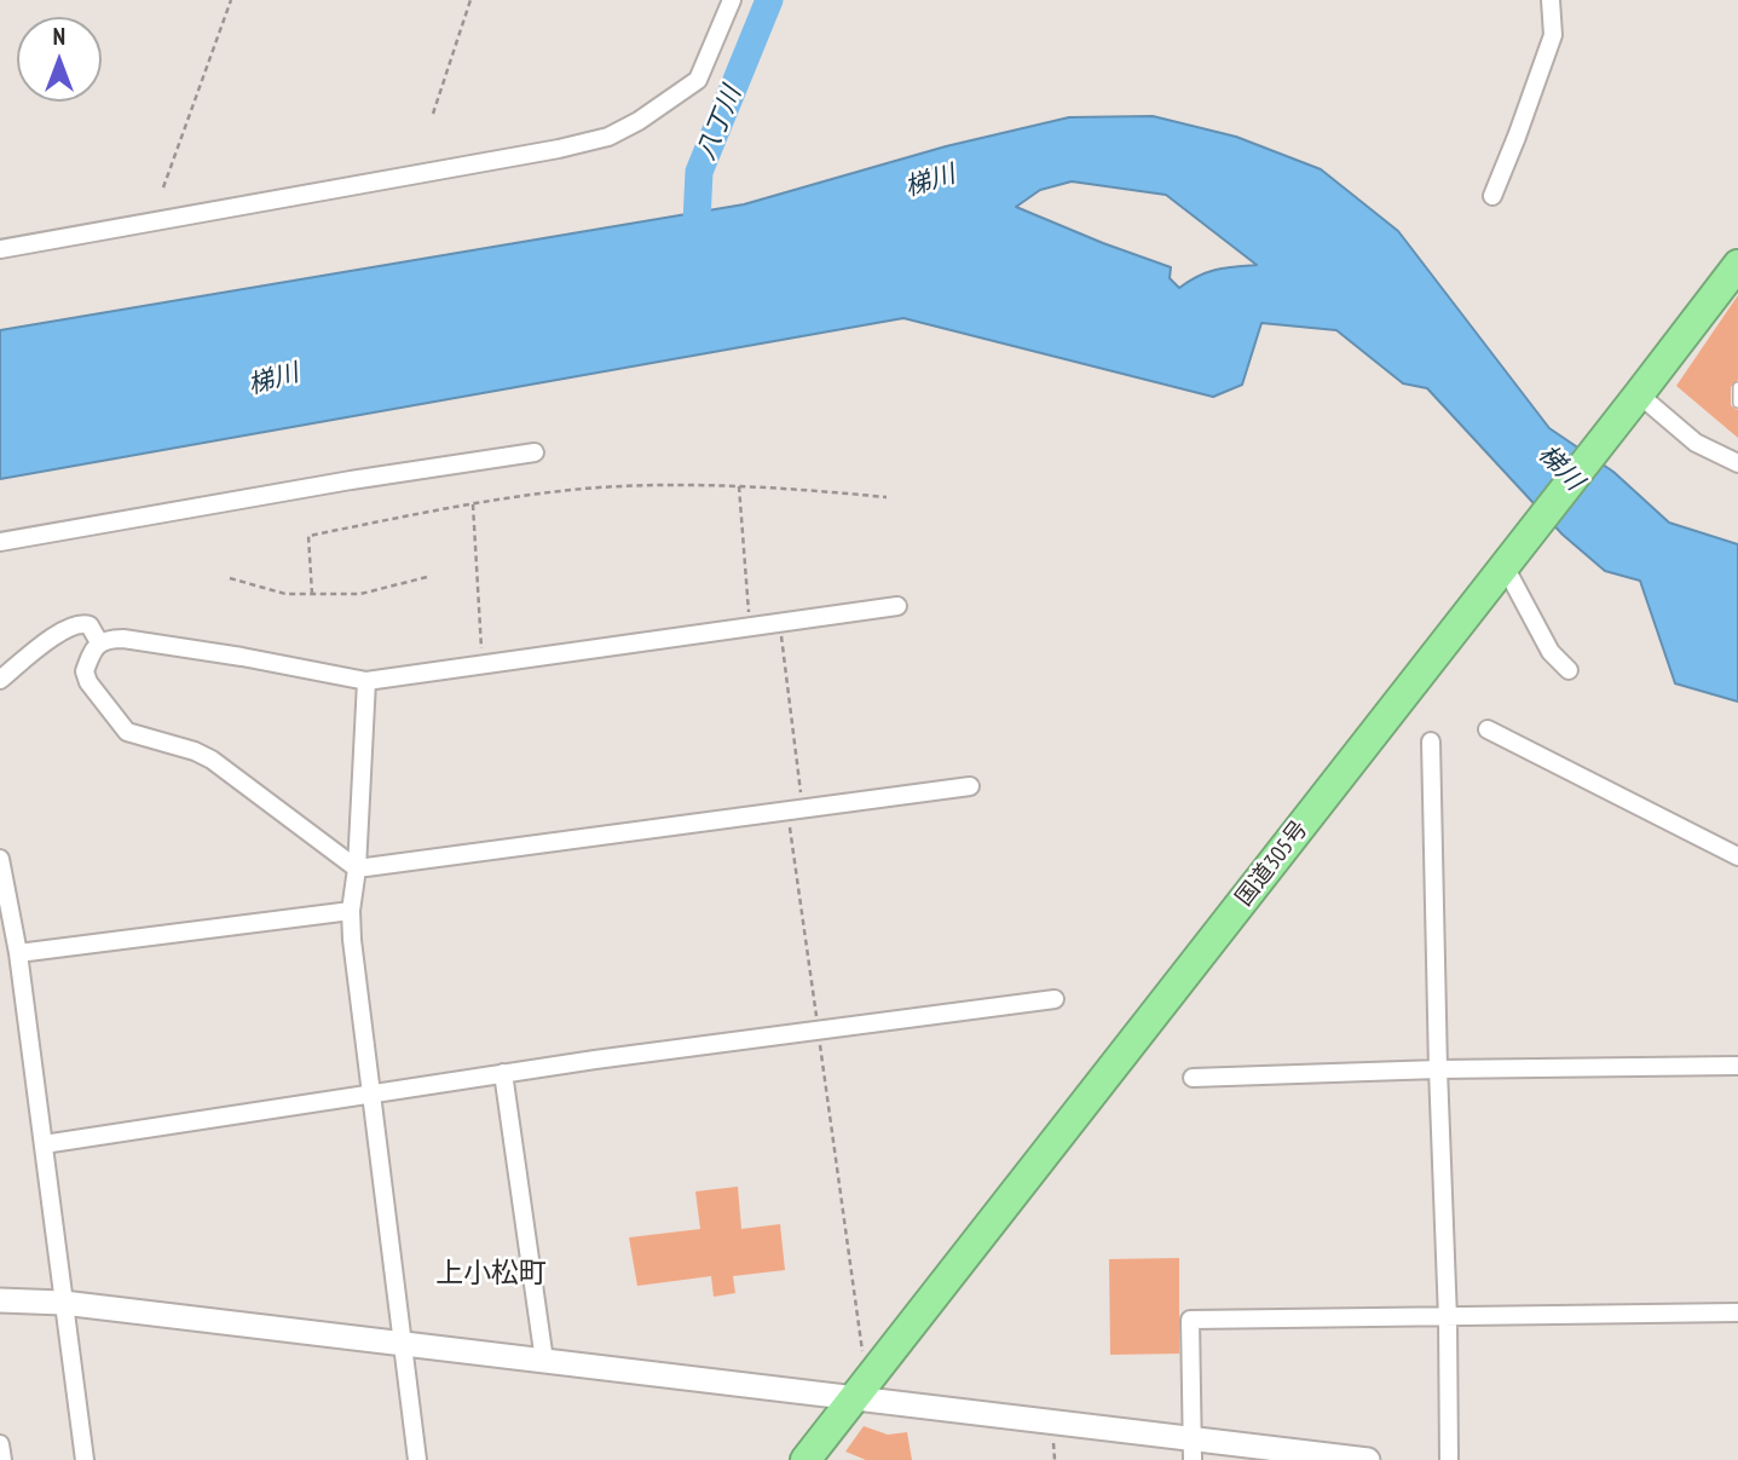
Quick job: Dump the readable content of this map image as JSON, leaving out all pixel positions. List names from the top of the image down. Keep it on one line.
{"streets":{"highway":["国道305号"]},"districts":["上小松町"],"water":["八丁川","梯川"],"north":"top"}
